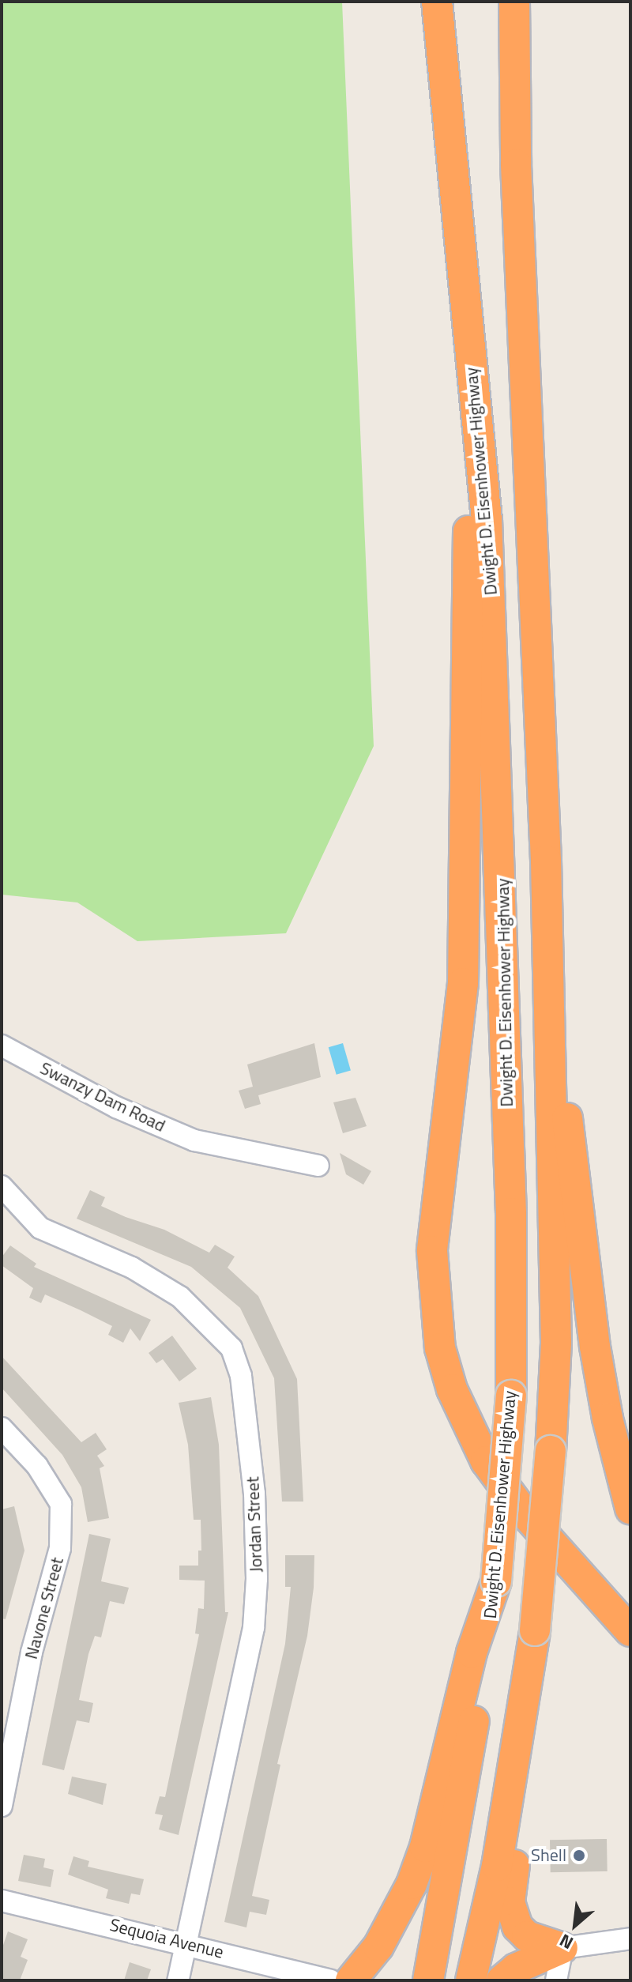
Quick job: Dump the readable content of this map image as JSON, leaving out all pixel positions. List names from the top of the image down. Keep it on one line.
{"streets":{"highway":["Dwight D. Eisenhower Highway"],"street":["Swanzy Dam Road","Jordan Street","Navone Street","Sequoia Avenue"]},"crossings":[["Jordan Street","Sequoia Avenue"]],"places":["Shell"],"north":"bottom left"}
